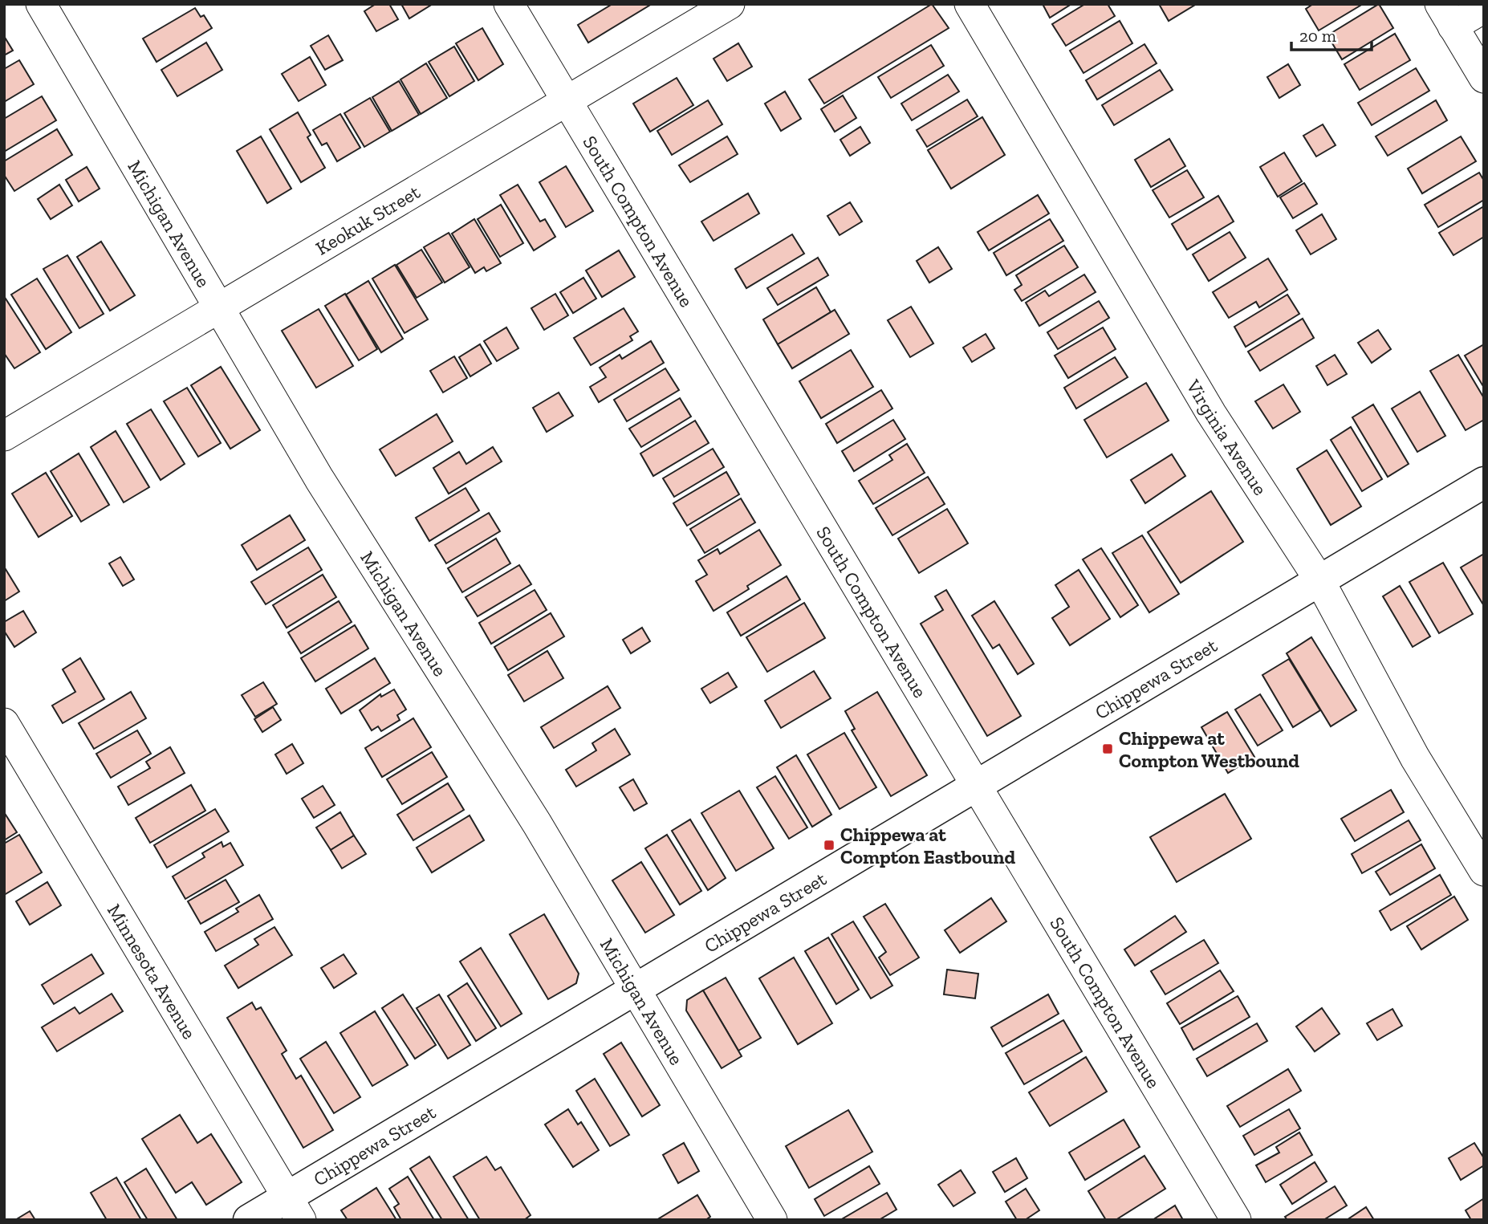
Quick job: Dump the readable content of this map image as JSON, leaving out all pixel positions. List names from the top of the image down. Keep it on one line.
{"streets":{"main road":["Chippewa Street"],"street":["Keokuk Street","South Compton Avenue","Michigan Avenue","Virginia Avenue","Minnesota Avenue"]},"crossings":[["Keokuk Street","South Compton Avenue"],["Keokuk Street","Michigan Avenue"],["South Compton Avenue","Chippewa Street"],["Michigan Avenue","Chippewa Street"],["Virginia Avenue","Chippewa Street"],["Chippewa Street","Minnesota Avenue"]],"places":{"transit":["Chippewa at Compton Westbound","Chippewa at Compton Eastbound"]},"scale_bar":"20 m"}
